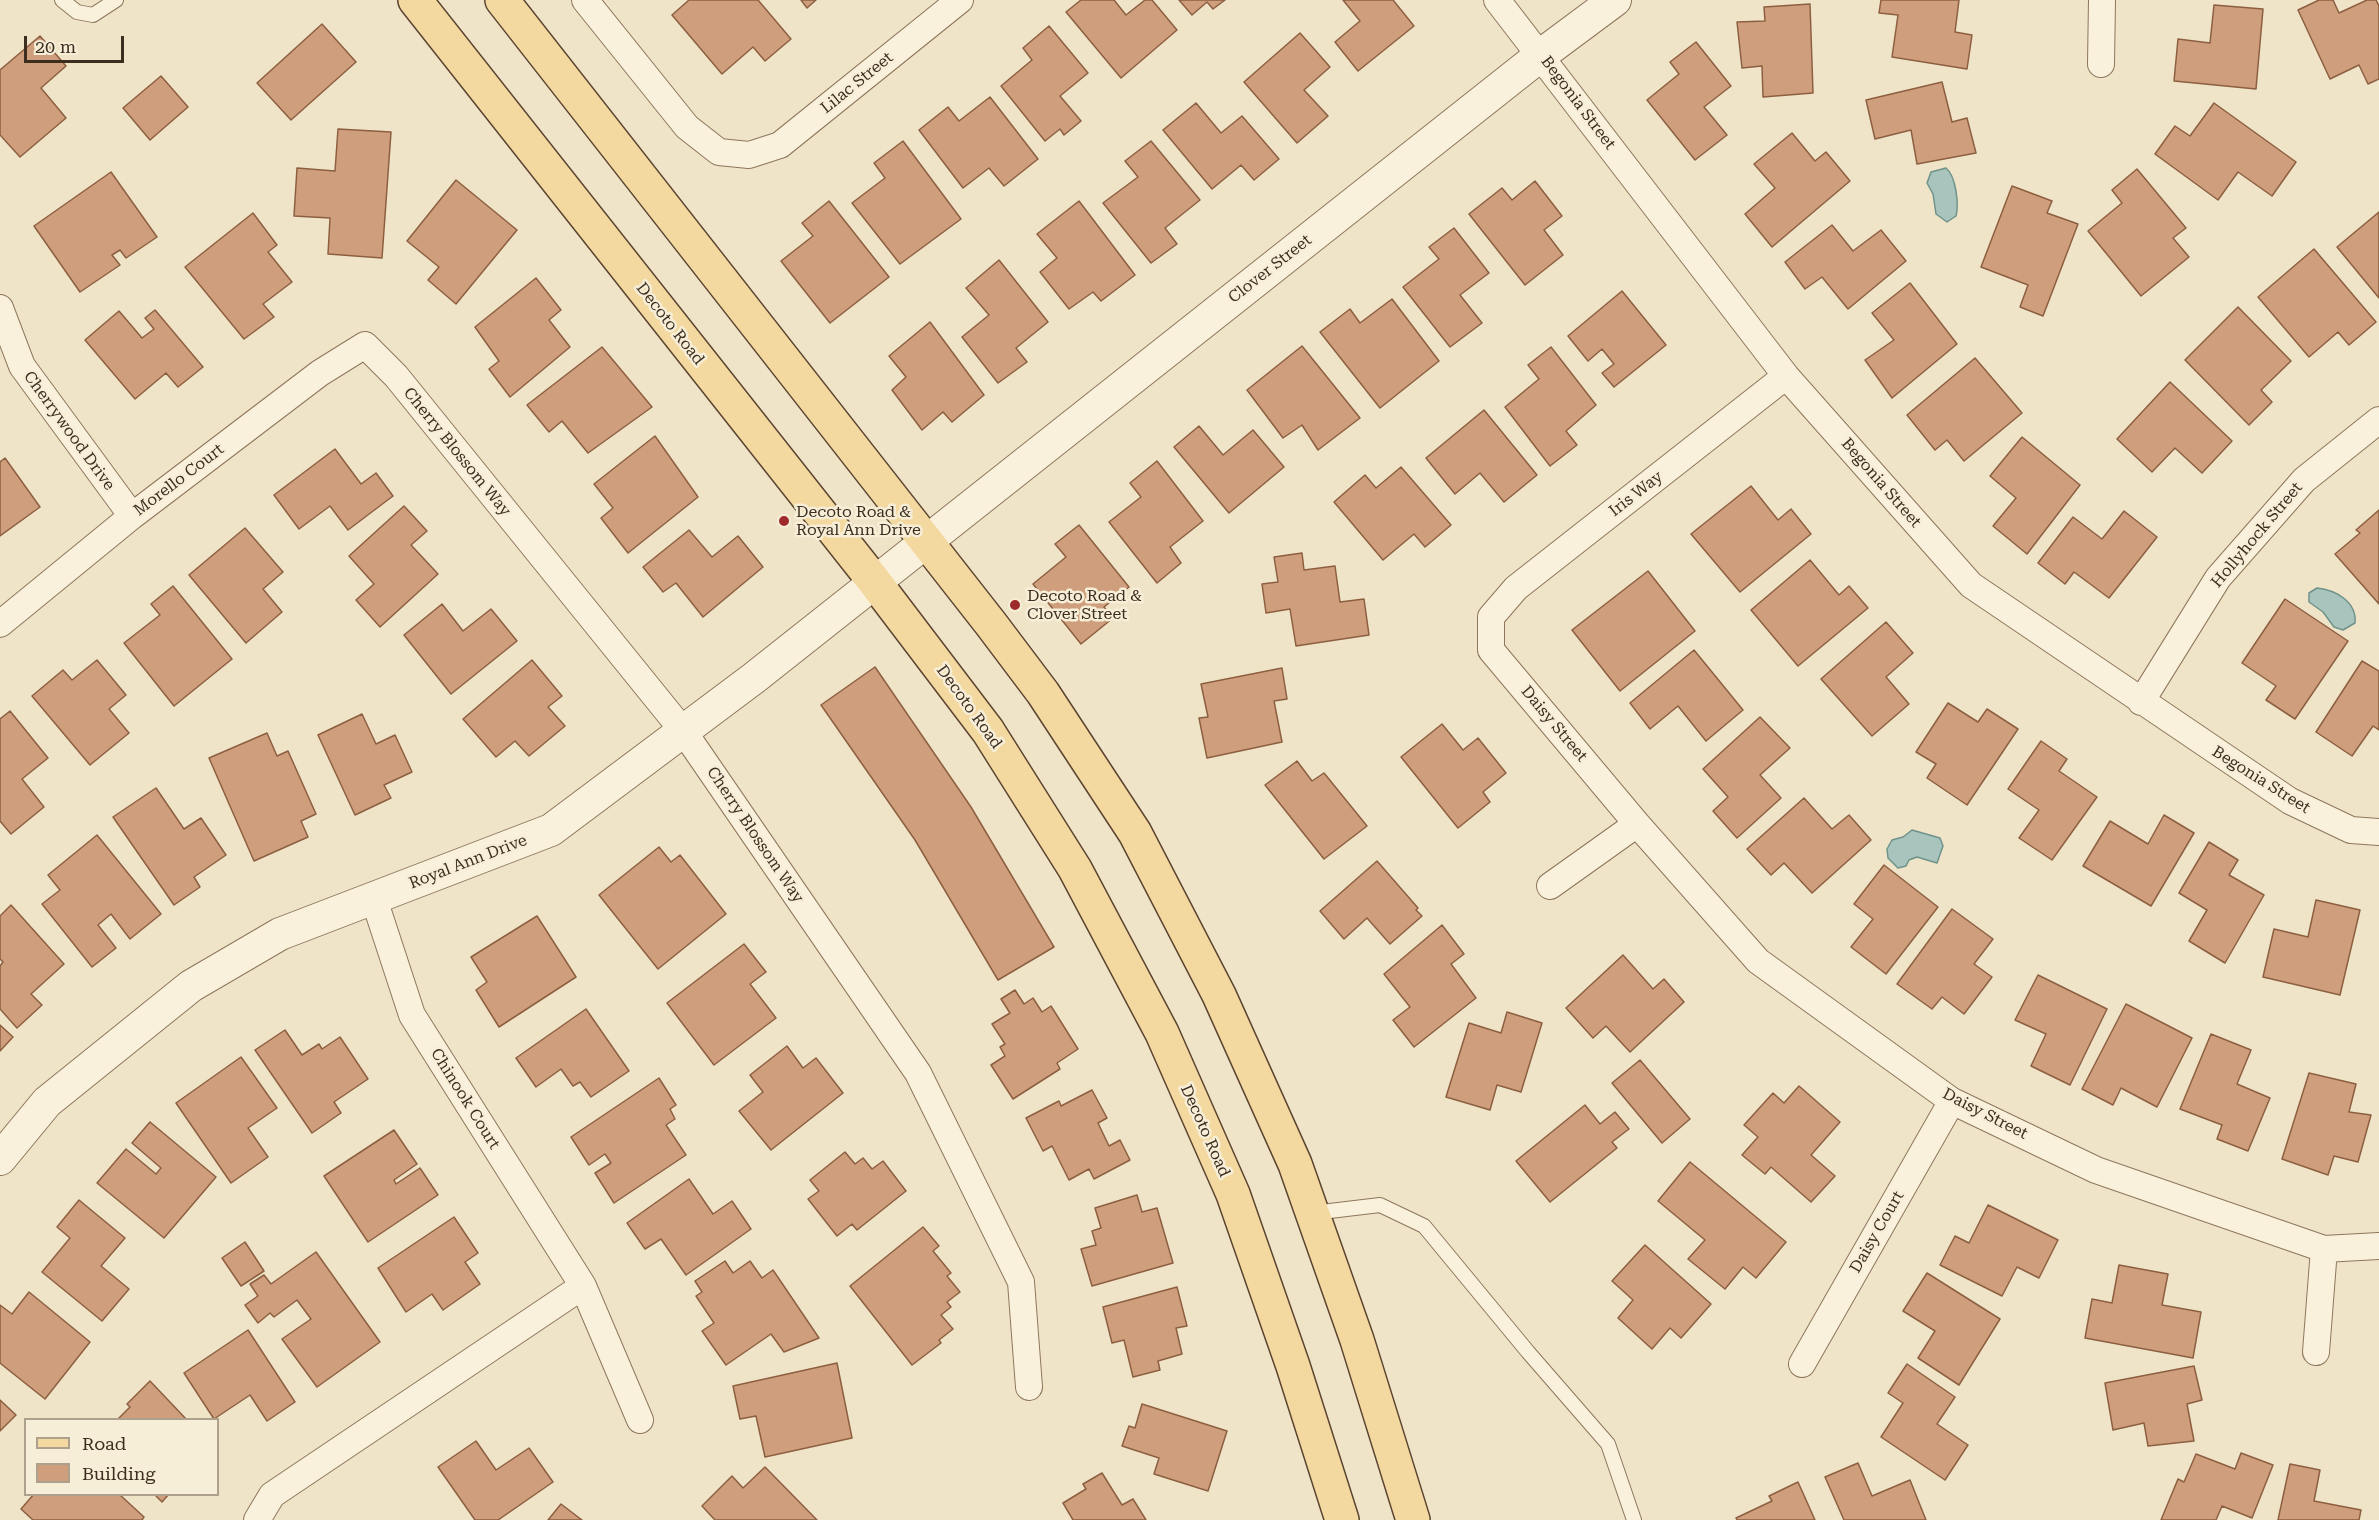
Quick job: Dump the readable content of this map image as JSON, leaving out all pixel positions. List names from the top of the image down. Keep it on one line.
{"streets":{"main road":["Decoto Road"],"street":["Lilac Street","Begonia Street","Clover Street","Cherrywood Drive","Cherry Blossom Way","Morello Court","Iris Way","Hollyhock Street","Daisy Street","Royal Ann Drive","Chinook Court","Daisy Court"]},"crossings":[["Begonia Street","Clover Street"],["Begonia Street","Iris Way"],["Begonia Street","Hollyhock Street"],["Clover Street","Royal Ann Drive"],["Decoto Road","Royal Ann Drive"],["Cherrywood Drive","Morello Court"],["Cherry Blossom Way","Morello Court"],["Cherry Blossom Way","Royal Ann Drive"],["Iris Way","Daisy Street"],["Daisy Street","Daisy Court"],["Royal Ann Drive","Chinook Court"]],"places":["Decoto Road & Royal Ann Drive","Decoto Road & Clover Street"],"legend":["Road","Building"],"scale_bar":"20 m"}
